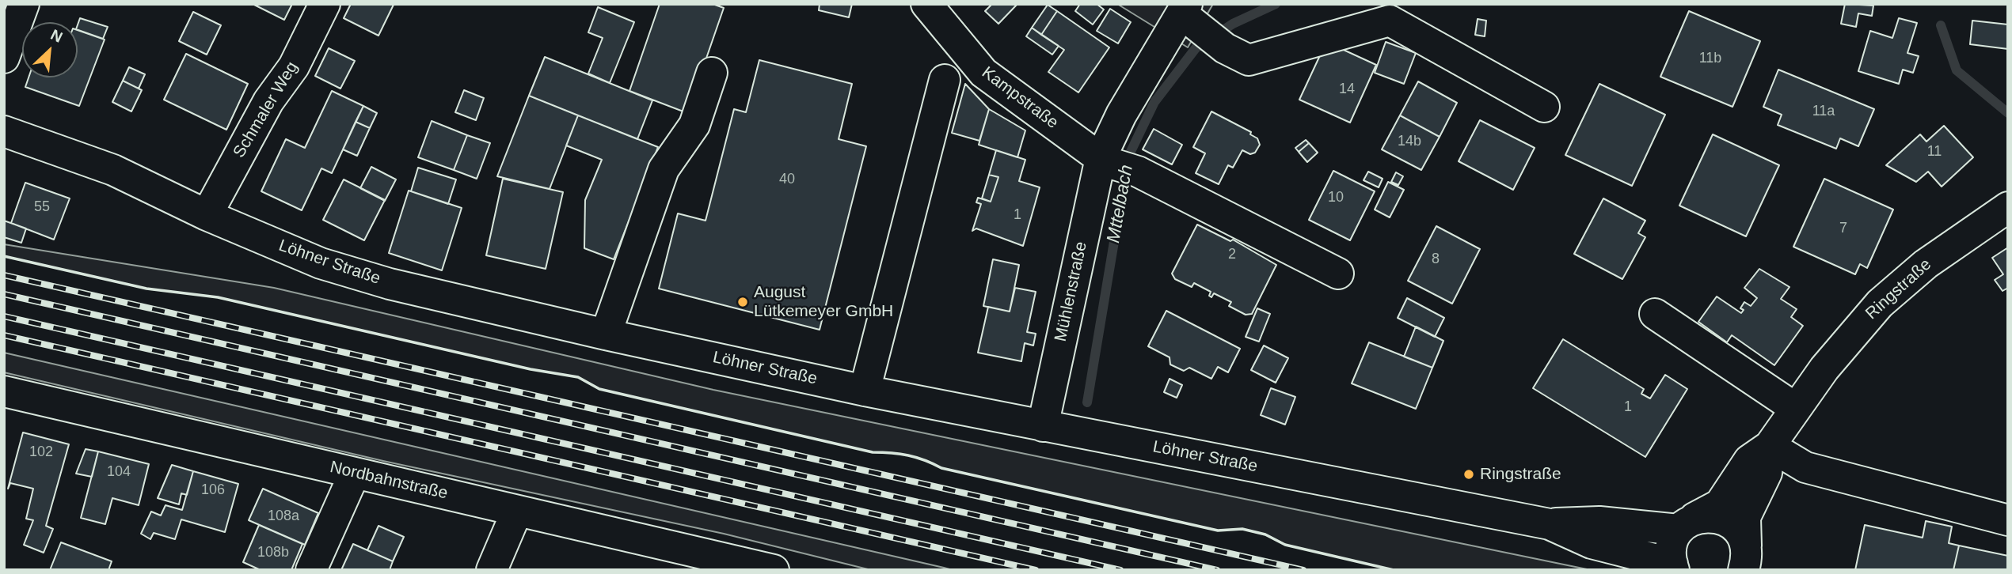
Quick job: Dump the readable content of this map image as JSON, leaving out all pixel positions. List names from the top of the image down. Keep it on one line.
{"streets":{"street":["Kampstraße","Schmaler Weg","Löhner Straße","Ringstraße","Mühlenstraße","Nordbahnstraße"]},"crossings":[["Kampstraße","Mühlenstraße"],["Schmaler Weg","Löhner Straße"],["Löhner Straße","Ringstraße"],["Löhner Straße","Mühlenstraße"]],"water":["Mttelbach"],"places":["August Lütkemeyer GmbH","Ringstraße"],"house_numbers":["11b","14","11a","14b","11","40","10","55","1","7","2","8","1","102","104","106","108a","108b"],"north":"top right"}
